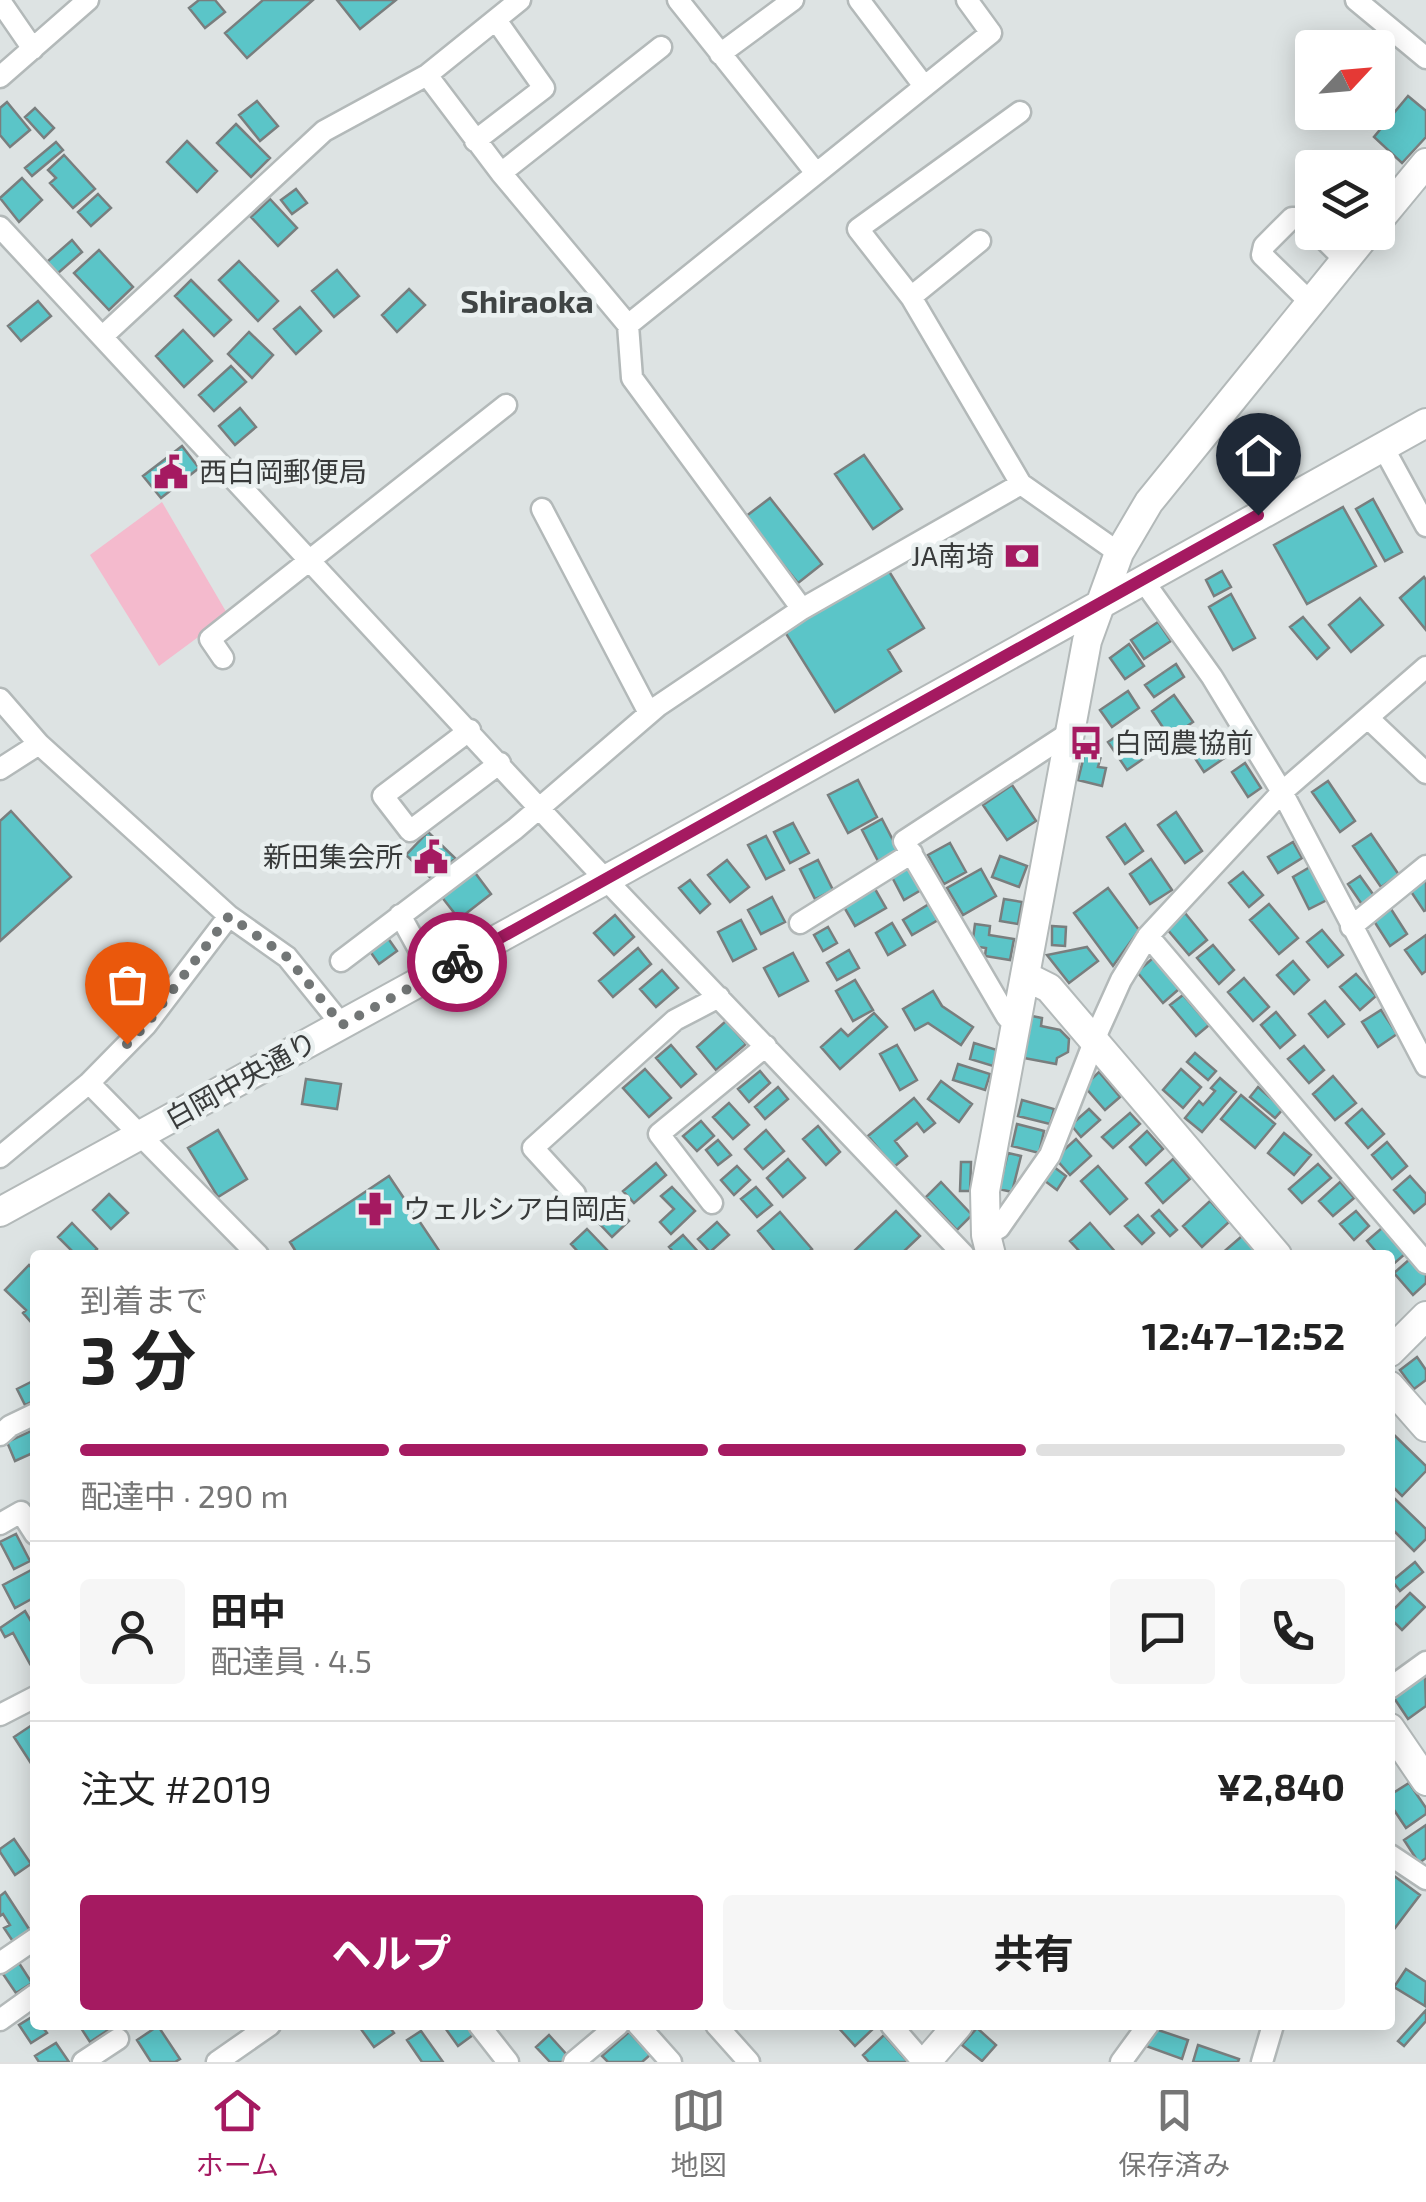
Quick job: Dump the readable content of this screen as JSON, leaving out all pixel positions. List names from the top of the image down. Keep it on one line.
{"streets":{"street":["白岡中央通り"]},"districts":["Shiraoka"],"places":{"public building":["西白岡郵便局","新田集会所"],"bank":["JA南埼"],"bus stop":["白岡農協前"],"pharmacy":["ウェルシア白岡店"]},"north":"top right","page":{"heading":["3 分","到着まで","12:47–12:52"],"panel":["田中","配達員 · 4.5","注文 #2019","¥2,840"],"bar":"配達中 · 290 m","buttons":["ヘルプ","共有"],"tabs":["ホーム","地図","保存済み"]}}
